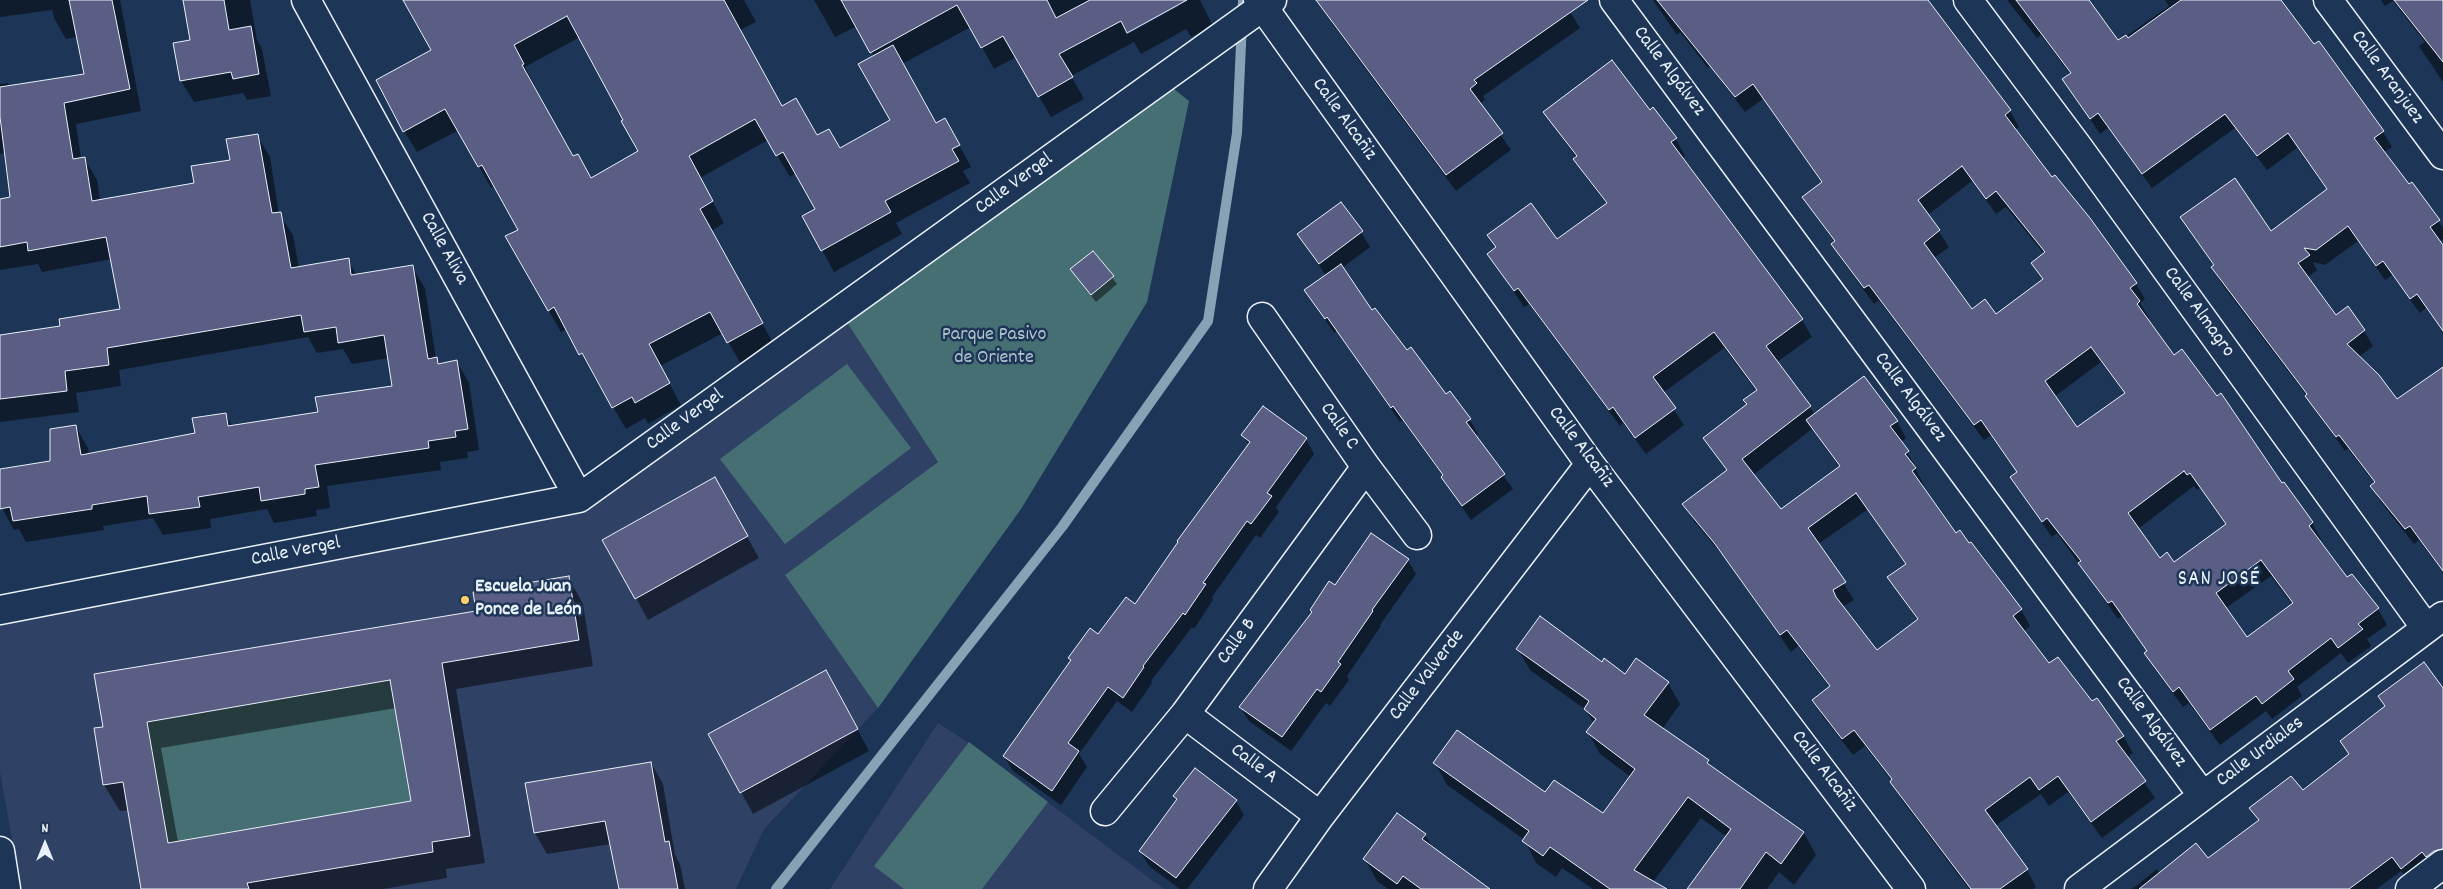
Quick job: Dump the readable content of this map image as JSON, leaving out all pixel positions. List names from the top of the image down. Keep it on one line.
{"streets":{"street":["Calle Algálvez","Calle Aranjuez","Calle Alcañiz","Calle Vergel","Calle Aliva","Calle Almagro","Calle C","Calle B","Calle Valverde","Calle Urdiales","Calle A"]},"crossings":[["Calle Algálvez","Calle Urdiales"],["Calle Alcañiz","Calle Vergel"],["Calle Alcañiz","Calle Valverde"],["Calle Vergel","Calle Aliva"],["Calle Almagro","Calle Urdiales"],["Calle C","Calle B"],["Calle B","Calle A"],["Calle Valverde","Calle A"]],"districts":["SAN JOSÉ"],"parks":["Parque Pasivo de Oriente"],"places":["Escuela Juan Ponce de León"],"north":"top"}
